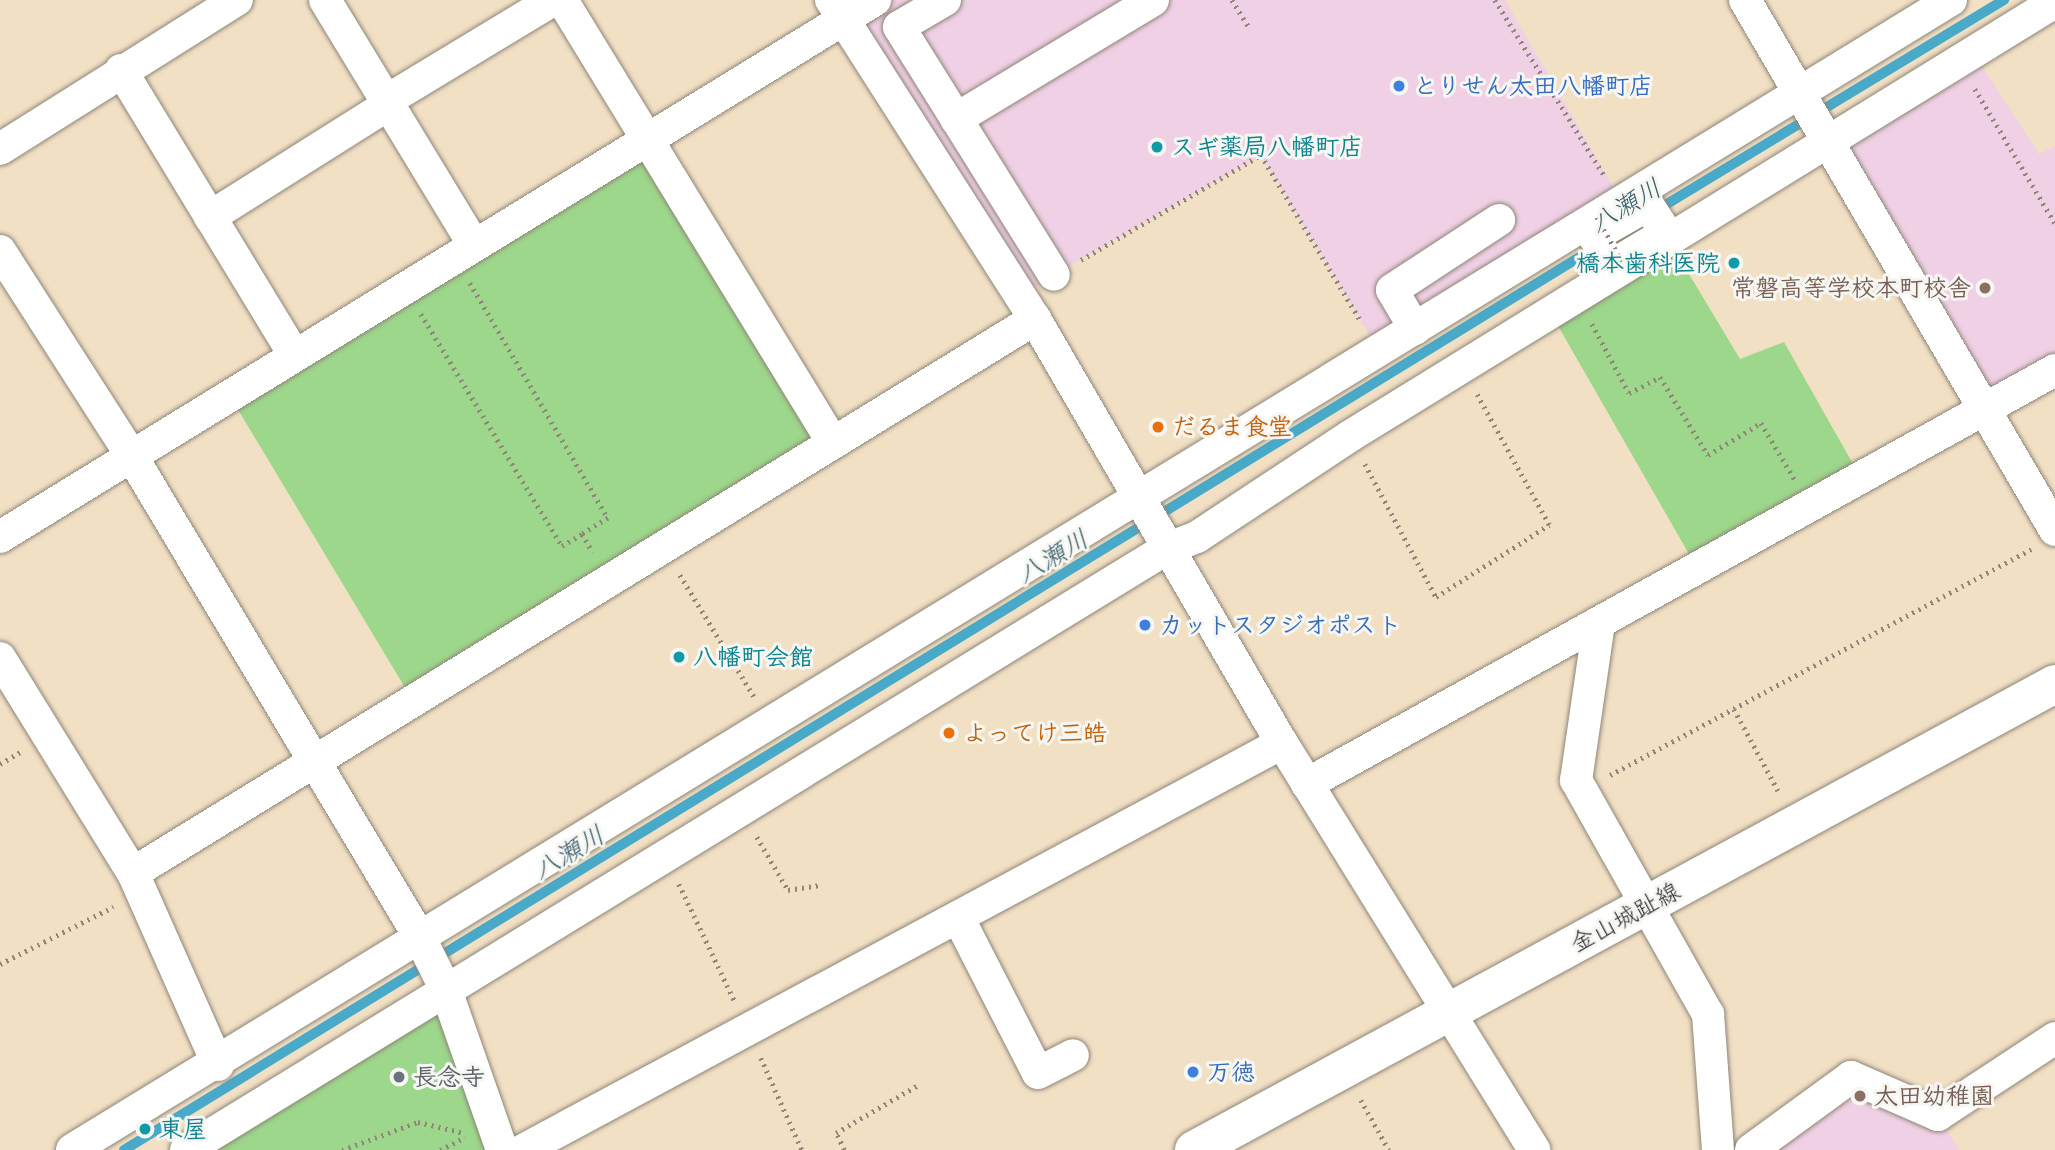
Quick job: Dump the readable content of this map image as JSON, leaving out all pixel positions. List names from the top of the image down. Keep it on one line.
{"streets":{"main road":["金山城趾線"]},"water":["八瀬川"],"places":["とりせん太田八幡町店","スギ薬局八幡町店","橋本歯科医院","常磐高等学校本町校舎","だるま食堂","カットスタジオポスト","八幡町会館","よってけ三皓","万徳","長念寺","太田幼稚園","東屋"]}
